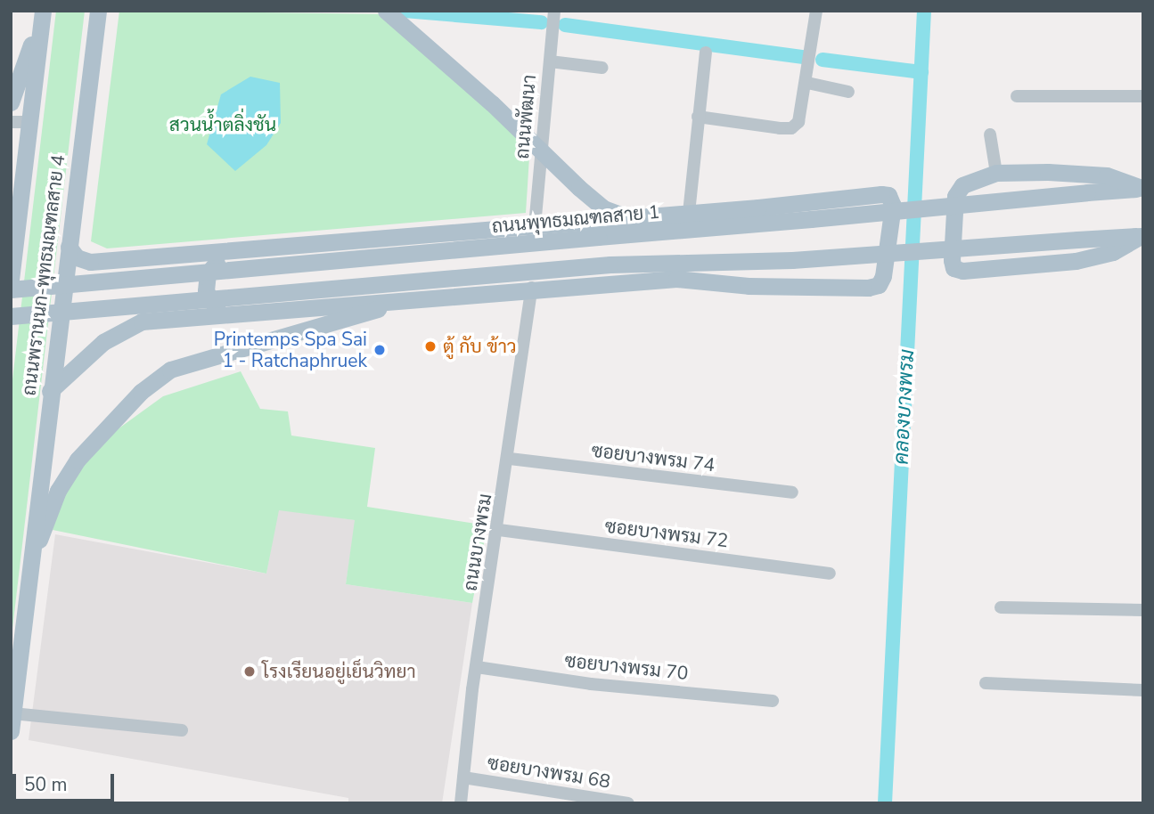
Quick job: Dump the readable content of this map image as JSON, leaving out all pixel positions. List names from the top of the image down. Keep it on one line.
{"streets":{"main road":["ถนนพุทธมณฑลสาย 1","ถนนพรานนก-พุทธมณฑลสาย 4"],"street":["ถนนพัฒนา","ซอยบางพรม 74","ซอยบางพรม 72","ถนนบางพรม","ซอยบางพรม 70","ซอยบางพรม 68"]},"crossings":[["ซอยบางพรม 74","ถนนบางพรม"],["ซอยบางพรม 72","ถนนบางพรม"],["ถนนบางพรม","ซอยบางพรม 70"],["ถนนบางพรม","ซอยบางพรม 68"]],"water":["คลองบางพรม"],"parks":["สวนน้ำตลิ่งชัน"],"places":["ตู้ กับ ข้าว","Printemps Spa Sai 1 - Ratchaphruek","โรงเรียนอยู่เย็นวิทยา"],"scale_bar":"50 m"}
